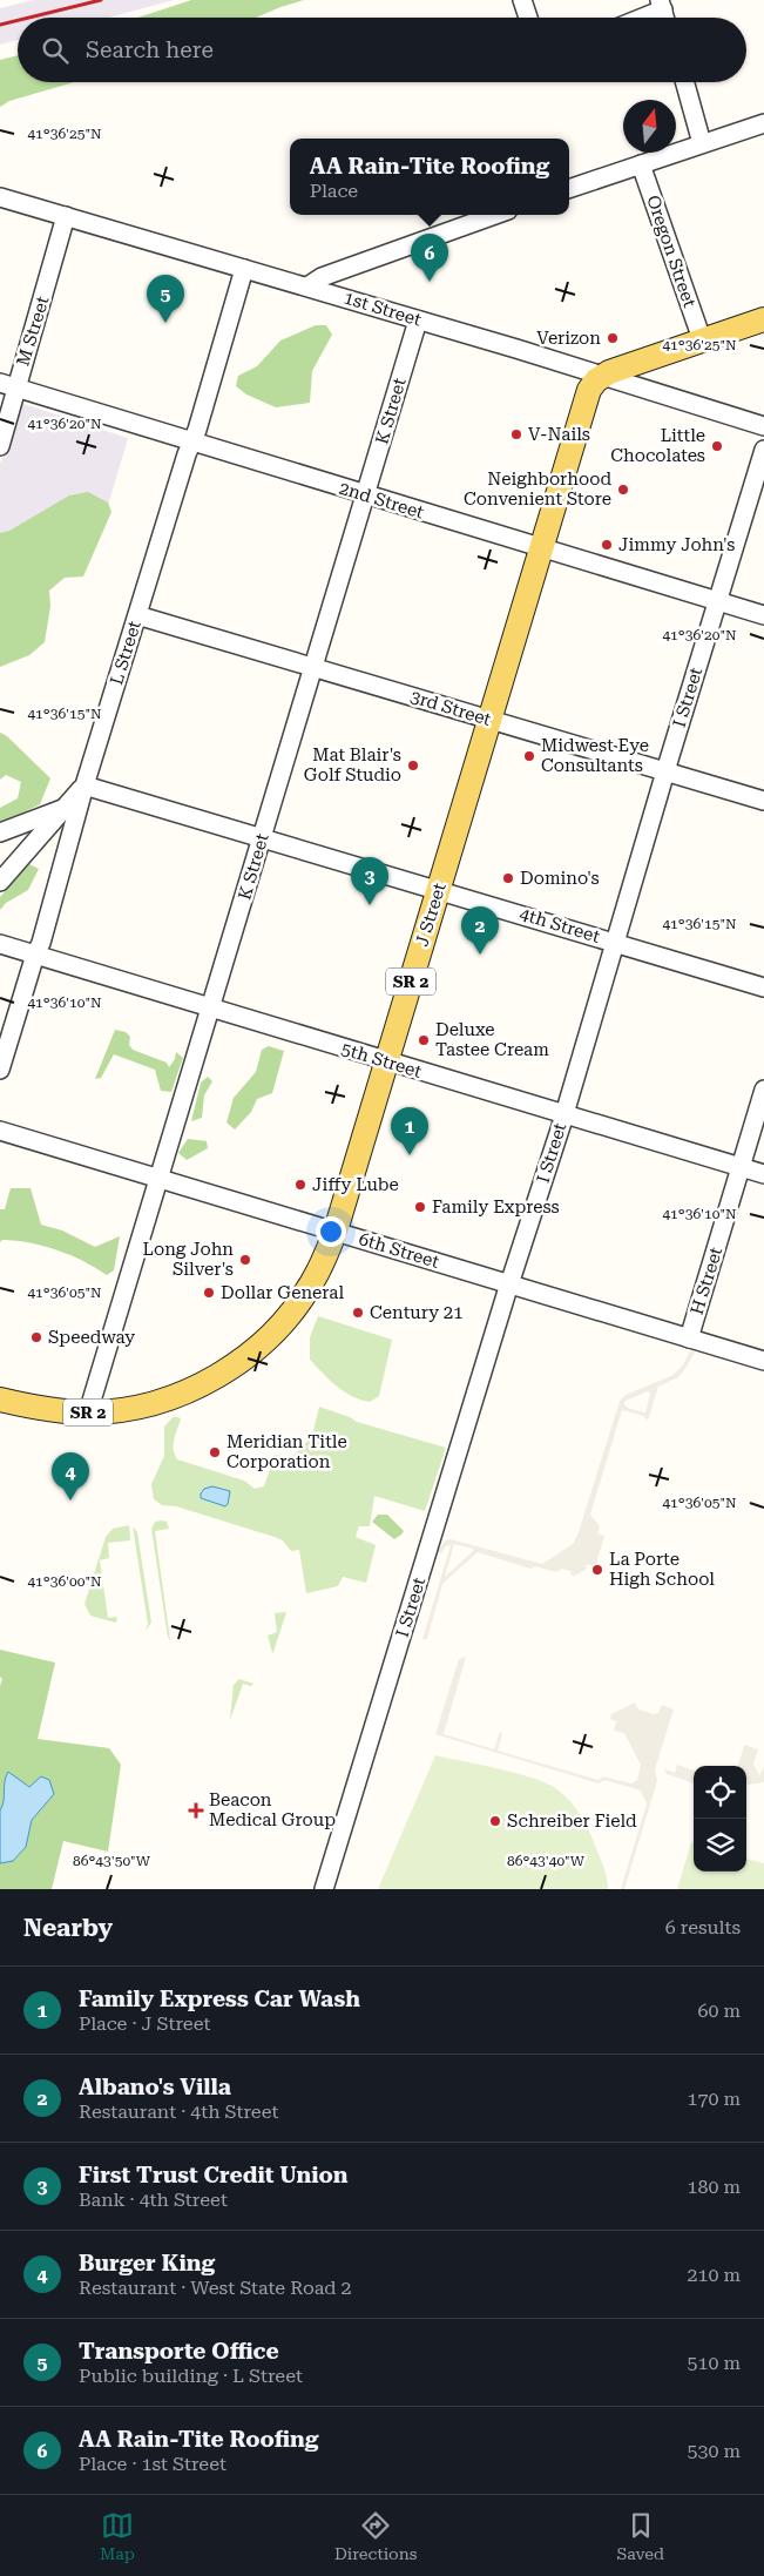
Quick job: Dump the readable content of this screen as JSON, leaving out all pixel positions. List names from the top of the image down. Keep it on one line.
{"streets":{"main road":["J Street","SR 2"],"street":["Oregon Street","1st Street","M Street","K Street","2nd Street","L Street","I Street","3rd Street","4th Street","5th Street","6th Street","H Street"]},"crossings":[["1st Street","M Street"],["1st Street","K Street"],["1st Street","L Street"],["1st Street","J Street"],["M Street","2nd Street"],["K Street","2nd Street"],["K Street","3rd Street"],["K Street","J Street"],["K Street","4th Street"],["K Street","SR 2"],["K Street","5th Street"],["K Street","6th Street"],["2nd Street","L Street"],["2nd Street","I Street"],["2nd Street","J Street"],["L Street","3rd Street"],["L Street","4th Street"],["L Street","5th Street"],["I Street","3rd Street"],["I Street","4th Street"],["I Street","5th Street"],["I Street","6th Street"],["3rd Street","J Street"],["J Street","4th Street"],["J Street","SR 2"],["J Street","5th Street"],["J Street","6th Street"],["5th Street","H Street"],["6th Street","H Street"]],"places":{"other":["Verizon","V-Nails","Little Chocolates","Neighborhood Convenient Store","Jimmy John's","Midwest Eye Consultants","Mat Blair's Golf Studio","Domino's","Deluxe Tastee Cream","Jiffy Lube","Family Express","Long John Silver's","Dollar General","Century 21","Speedway","Meridian Title Corporation","La Porte High School","Schreiber Field"],"health":["Beacon Medical Group"]},"north":"top","page":{"search":"Search here","popup":["AA Rain-Tite Roofing","Place"],"pins":["6","5","3","2","1","4"],"heading":["Nearby","6 results"],"list":[{"mark":"1","name":"Family Express Car Wash","note":"Place · J Street","value":"60 m"},{"mark":"2","name":"Albano's Villa","note":"Restaurant · 4th Street","value":"170 m"},{"mark":"3","name":"First Trust Credit Union","note":"Bank · 4th Street","value":"180 m"},{"mark":"4","name":"Burger King","note":"Restaurant · West State Road 2","value":"210 m"},{"mark":"5","name":"Transporte Office","note":"Public building · L Street","value":"510 m"},{"mark":"6","name":"AA Rain-Tite Roofing","note":"Place · 1st Street","value":"530 m"}],"nav":["Map","Directions","Saved"]},"coordinates":["41°36'25\"N","41°36'20\"N","41°36'15\"N","41°36'10\"N","41°36'05\"N","41°36'00\"N","86°43'50\"W","86°43'40\"W"]}
